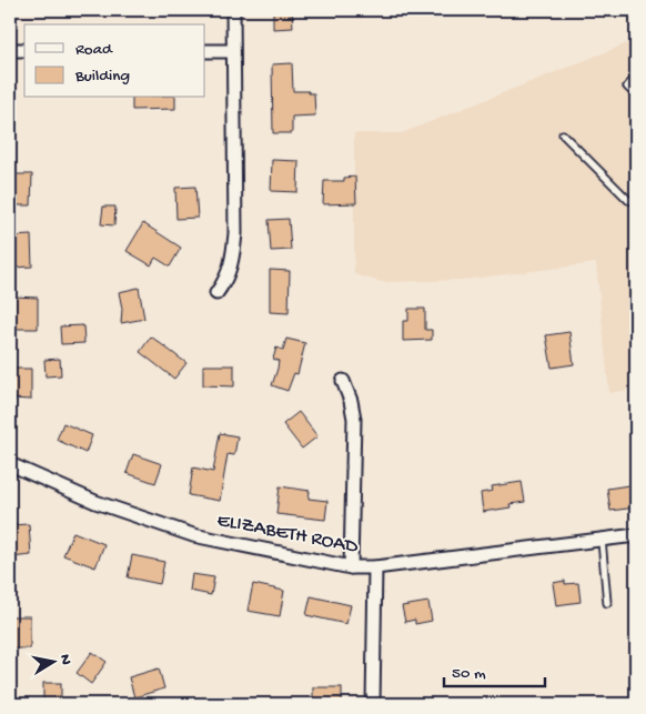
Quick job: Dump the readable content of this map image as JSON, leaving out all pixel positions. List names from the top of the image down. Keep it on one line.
{"streets":{"street":["ELIZABETH ROAD"]},"legend":["Road","Building"],"scale_bar":"50 m","north":"right"}
